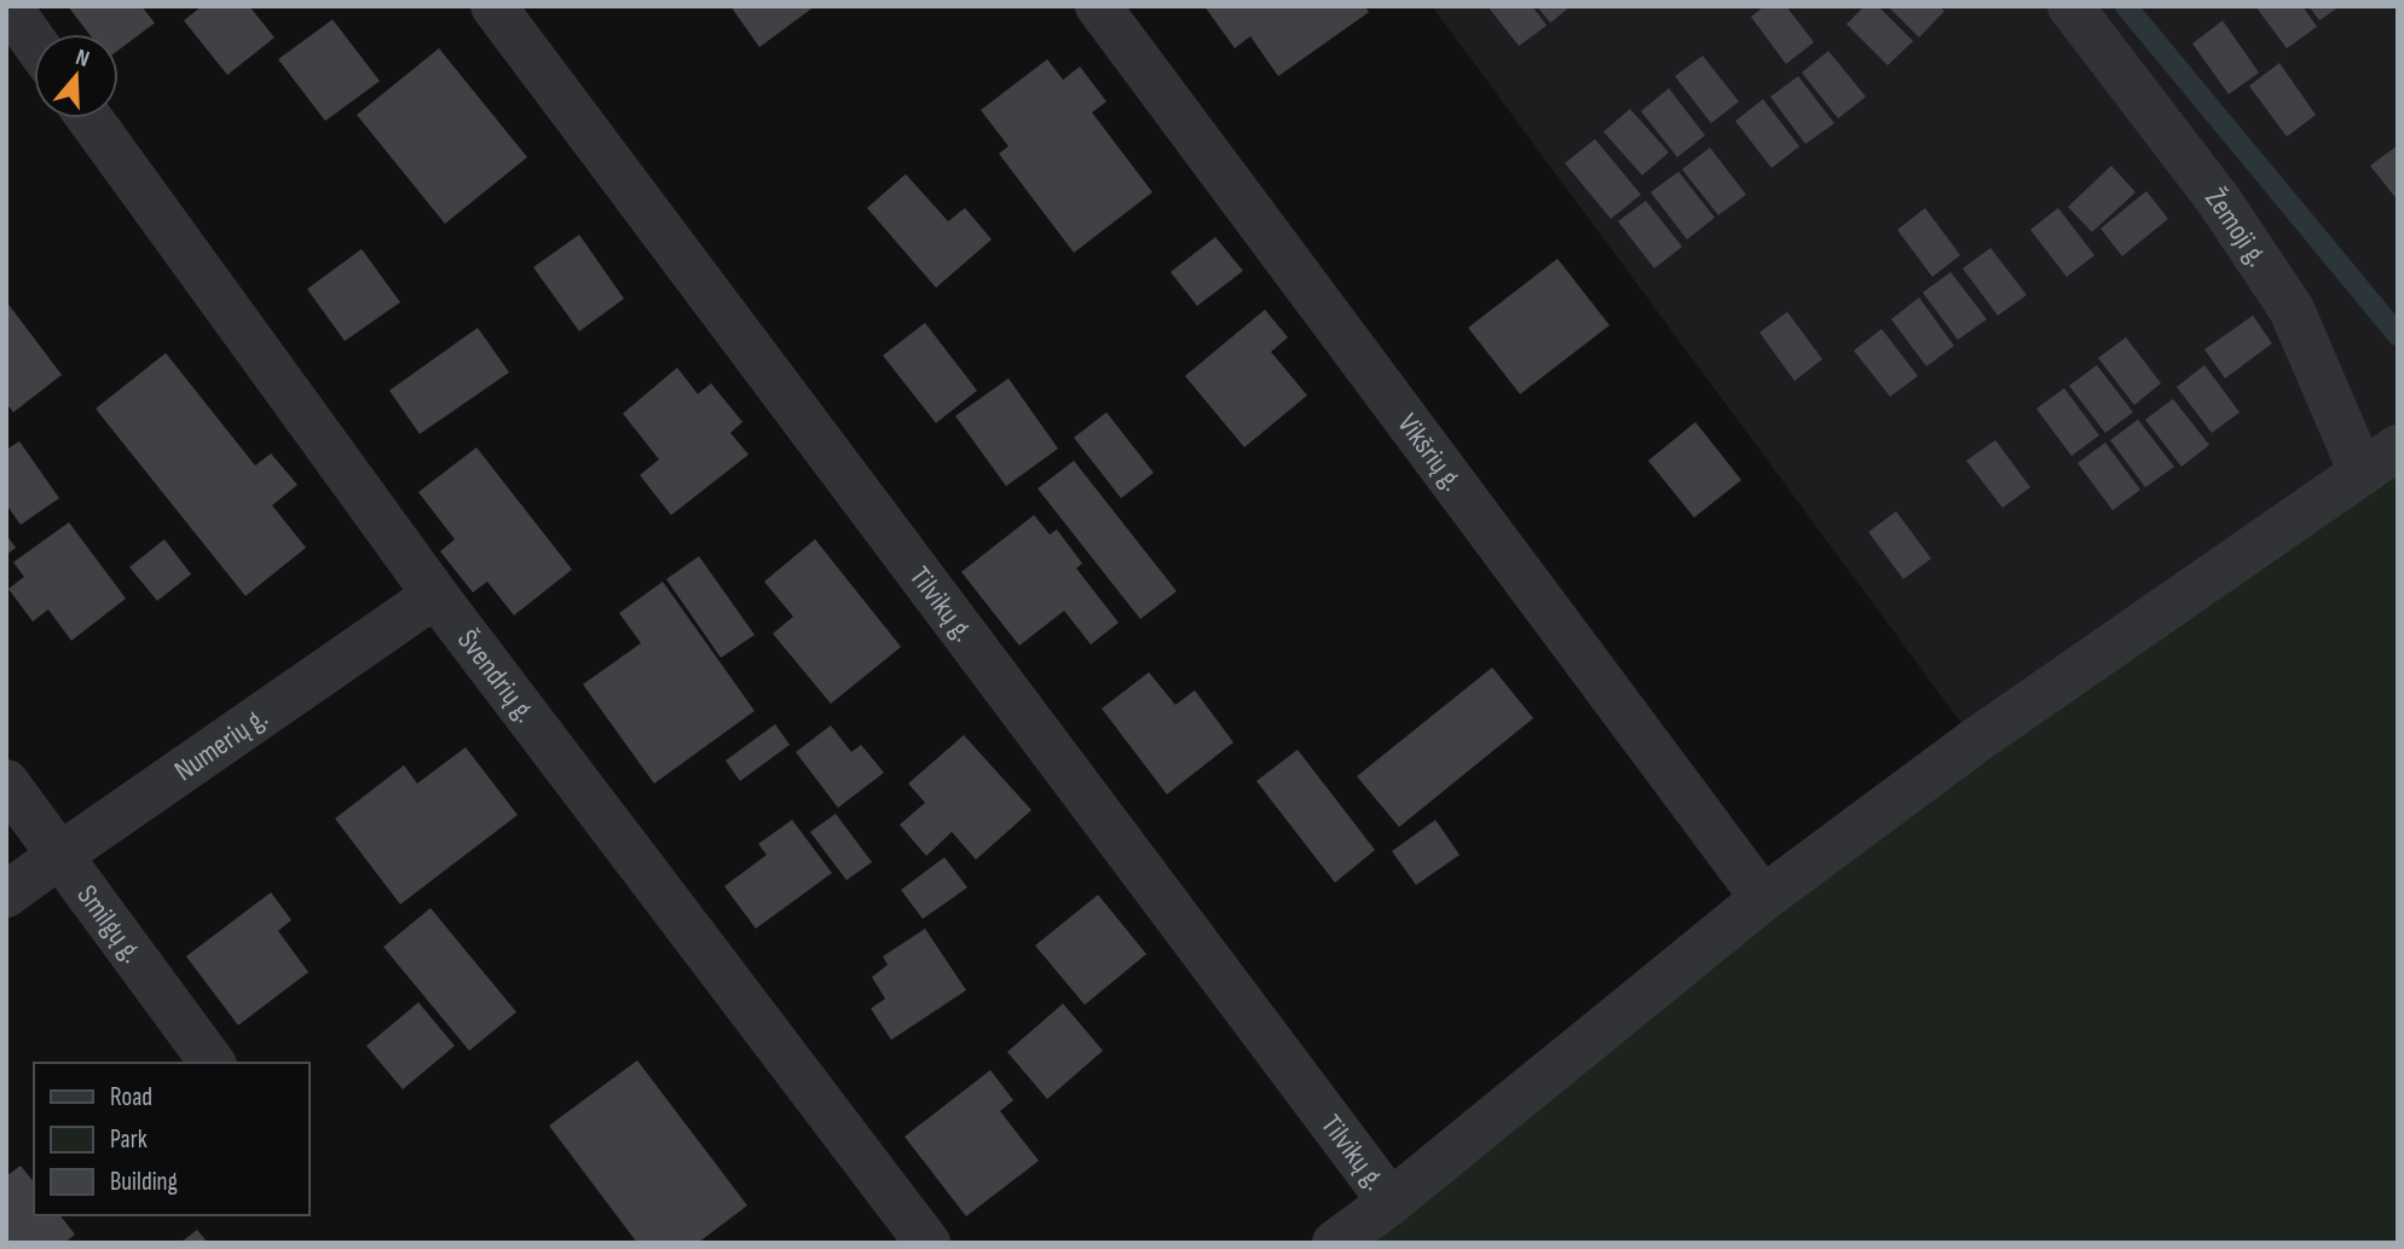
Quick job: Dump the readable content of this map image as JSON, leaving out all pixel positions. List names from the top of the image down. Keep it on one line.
{"streets":{"street":["Žemoji g.","Vikšrių g.","Tilvikų g.","Švendrių g.","Numerių g.","Smilgų g."]},"crossings":[["Švendrių g.","Numerių g."],["Numerių g.","Smilgų g."]],"legend":["Road","Park","Building"],"north":"top"}
